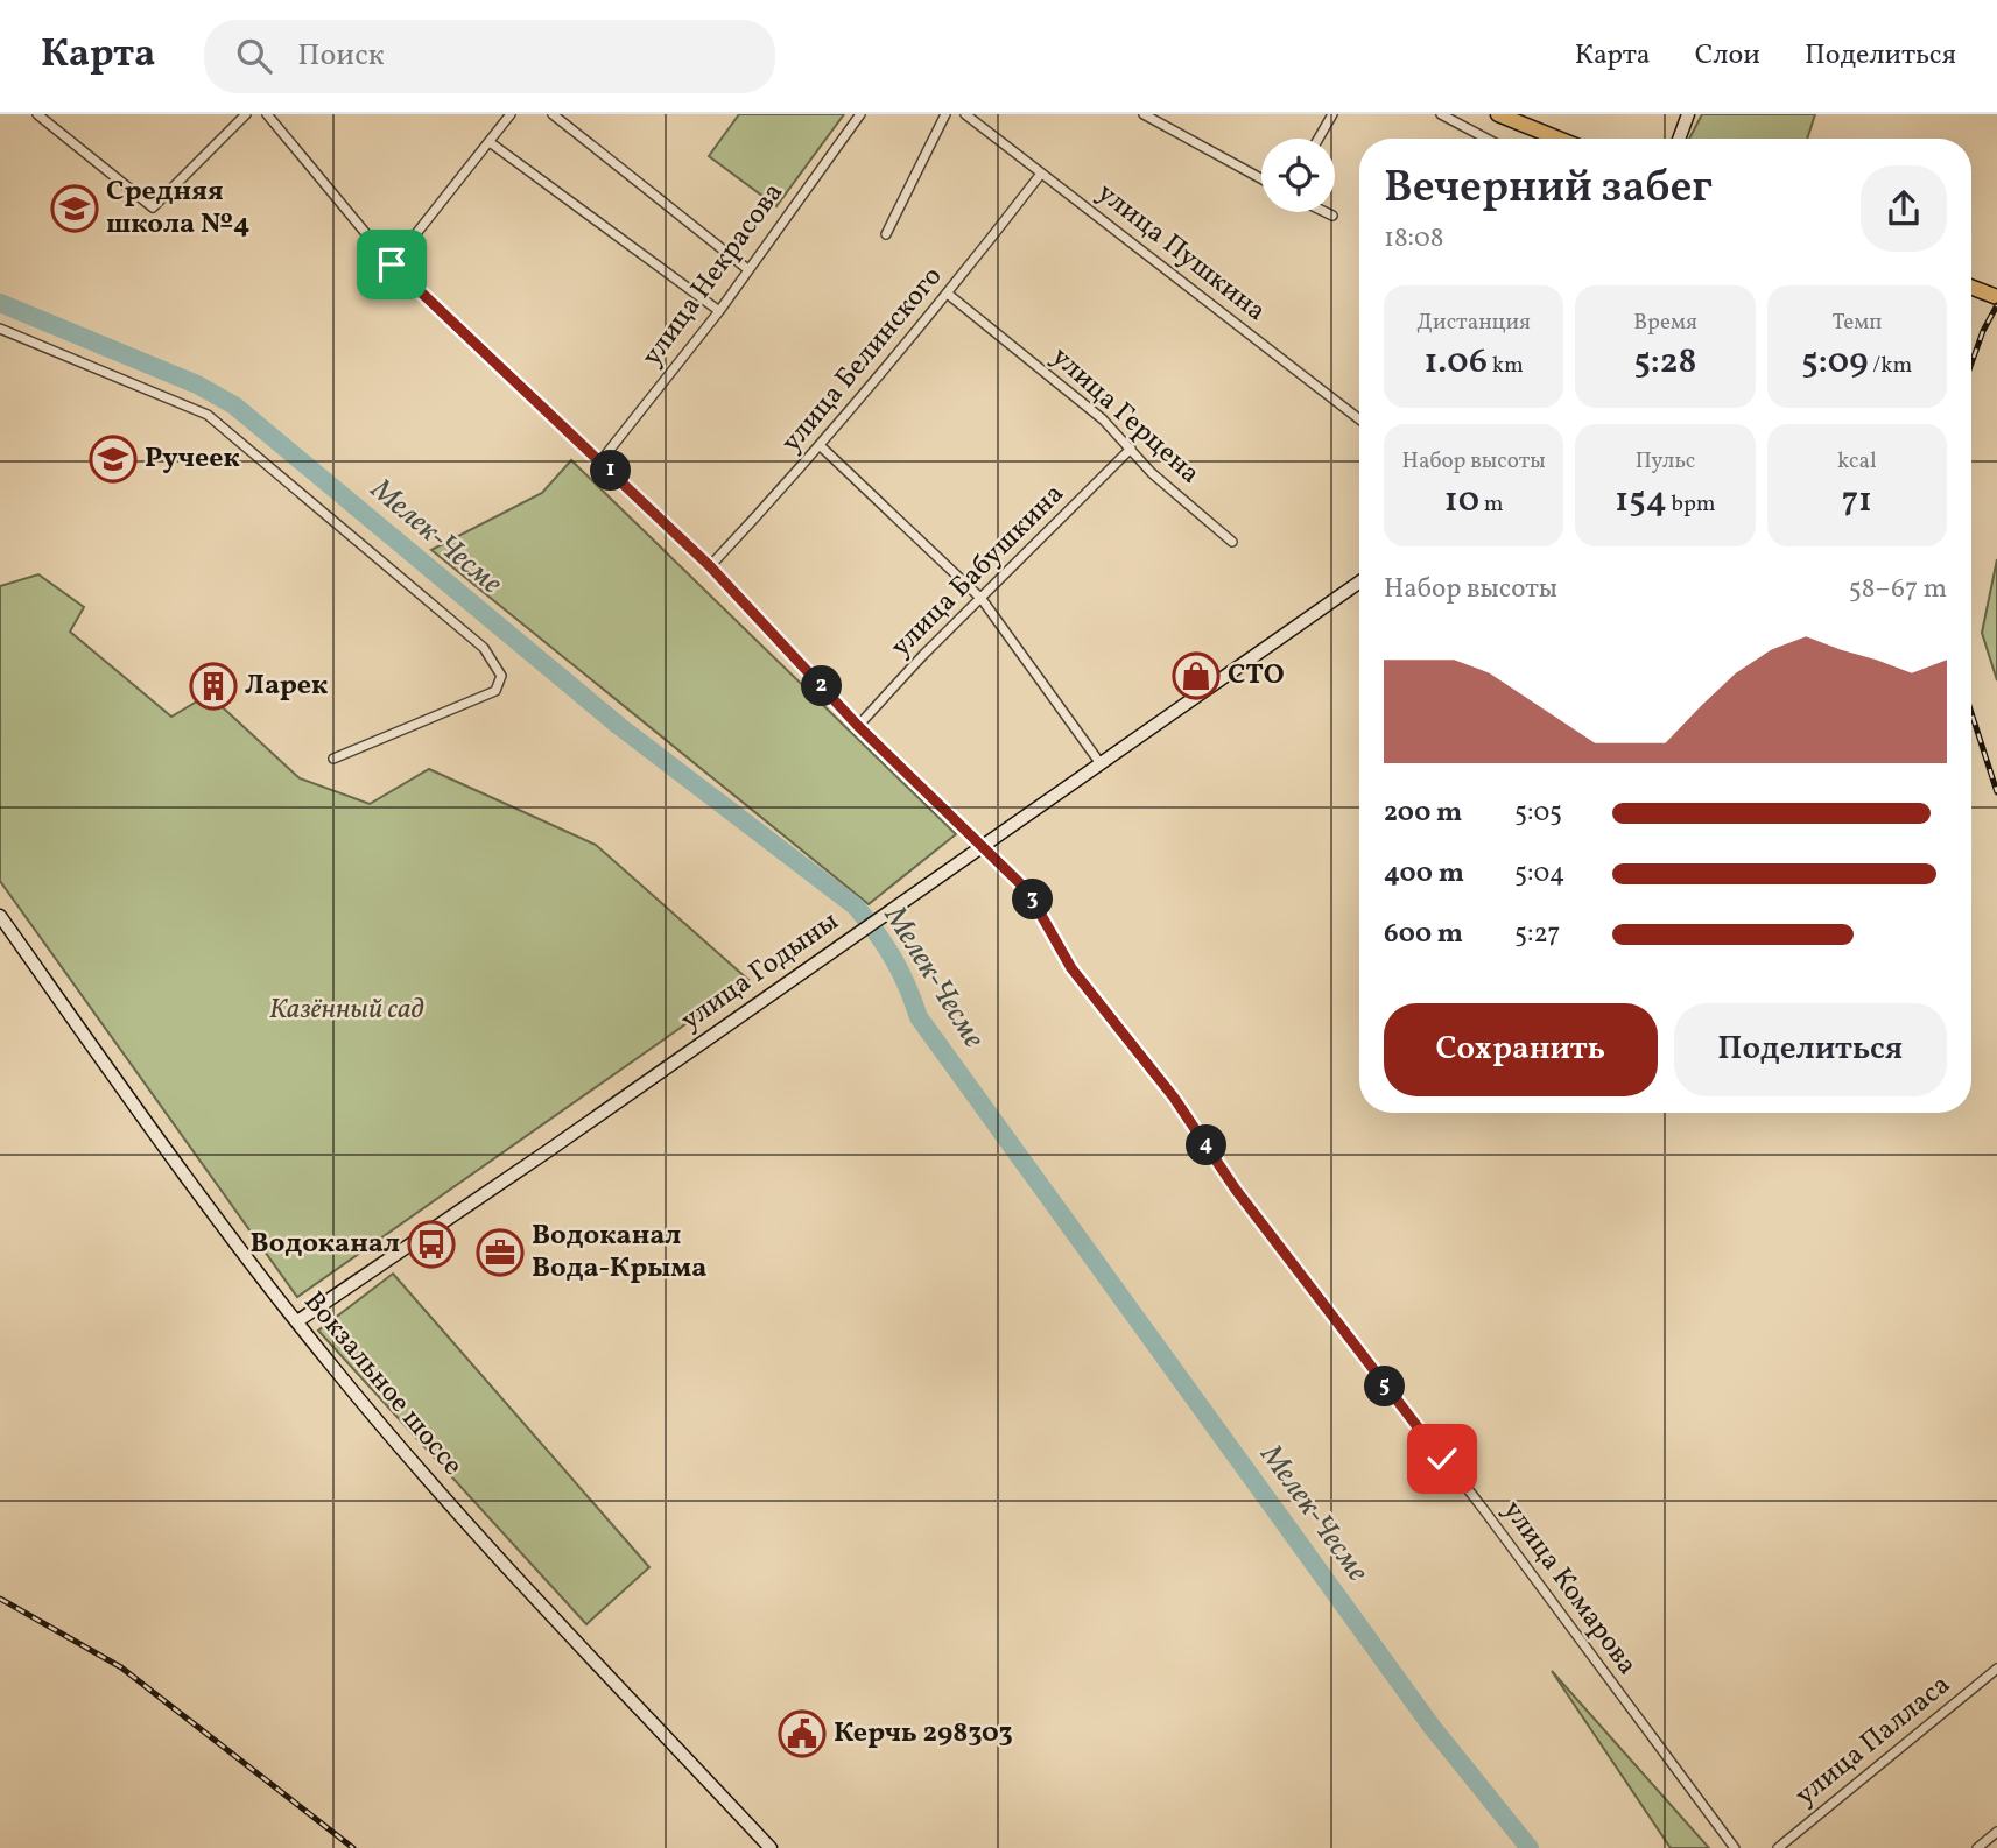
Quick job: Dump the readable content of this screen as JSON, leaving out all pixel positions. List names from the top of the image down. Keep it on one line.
{"streets":{"main road":["улица Годыны","Вокзальное шоссе"],"street":["улица Пушкина","улица Некрасова","улица Белинского","улица Герцена","улица Бабушкина","улица Комарова","улица Палласа"]},"crossings":[["улица Пушкина","улица Белинского"],["улица Некрасова","улица Комарова"],["улица Белинского","улица Герцена"],["улица Белинского","улица Комарова"],["улица Герцена","улица Бабушкина"],["улица Бабушкина","улица Комарова"],["улица Годыны","Вокзальное шоссе"],["улица Годыны","улица Комарова"]],"water":["Мелек-Чесме"],"parks":["Казённый сад"],"places":{"school or university":["Средняя школа №4","Ручеек"],"shop":["СТО"],"building":["Ларек"],"bus stop":["Водоканал"],"office":["Водоканал Вода-Крыма"],"public building":["Керчь 298303"]},"page":{"header":"Карта","search":"Поиск","nav":["Карта","Слои","Поделиться"],"heading":["Вечерний забег","18:08"],"stats":[["Дистанция","1.06 km"],["Время","5:28"],["Темп","5:09 /km"],["Набор высоты","10 m"],["Пульс","154 bpm"],["kcal","71"]],"pins":["1","2","3","4","5"],"chart":["Набор высоты","58–67 m"],"list":[{"name":"200 m","note":"5:05"},{"name":"400 m","note":"5:04"},{"name":"600 m","note":"5:27"}],"buttons":["Сохранить","Поделиться"]}}
